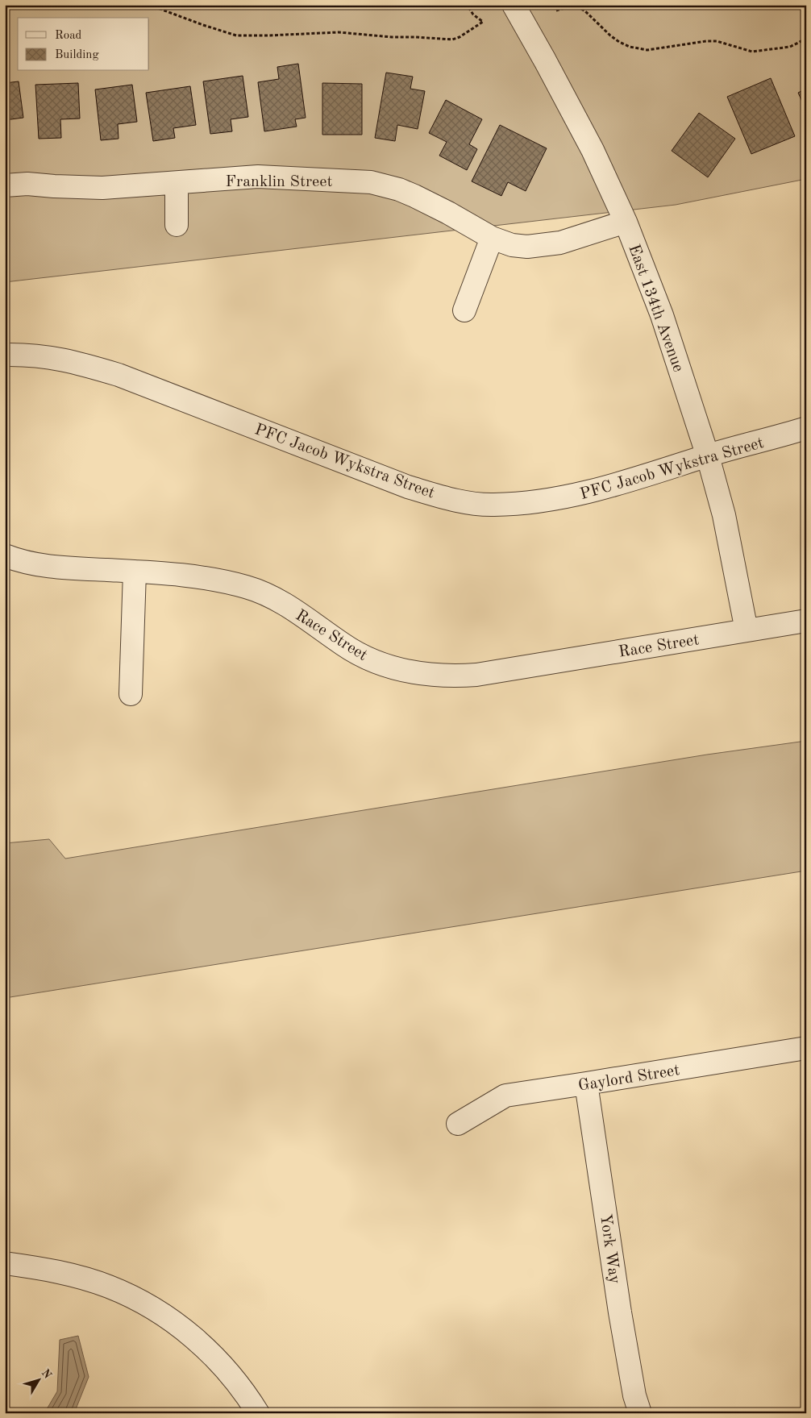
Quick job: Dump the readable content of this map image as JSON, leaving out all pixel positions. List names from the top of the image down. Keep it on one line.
{"streets":{"street":["Franklin Street","East 134th Avenue","PFC Jacob Wykstra Street","Race Street","Gaylord Street","York Way"]},"crossings":[["Franklin Street","East 134th Avenue"],["East 134th Avenue","PFC Jacob Wykstra Street"],["East 134th Avenue","Race Street"],["Gaylord Street","York Way"]],"legend":["Road","Building"],"north":"top right"}
